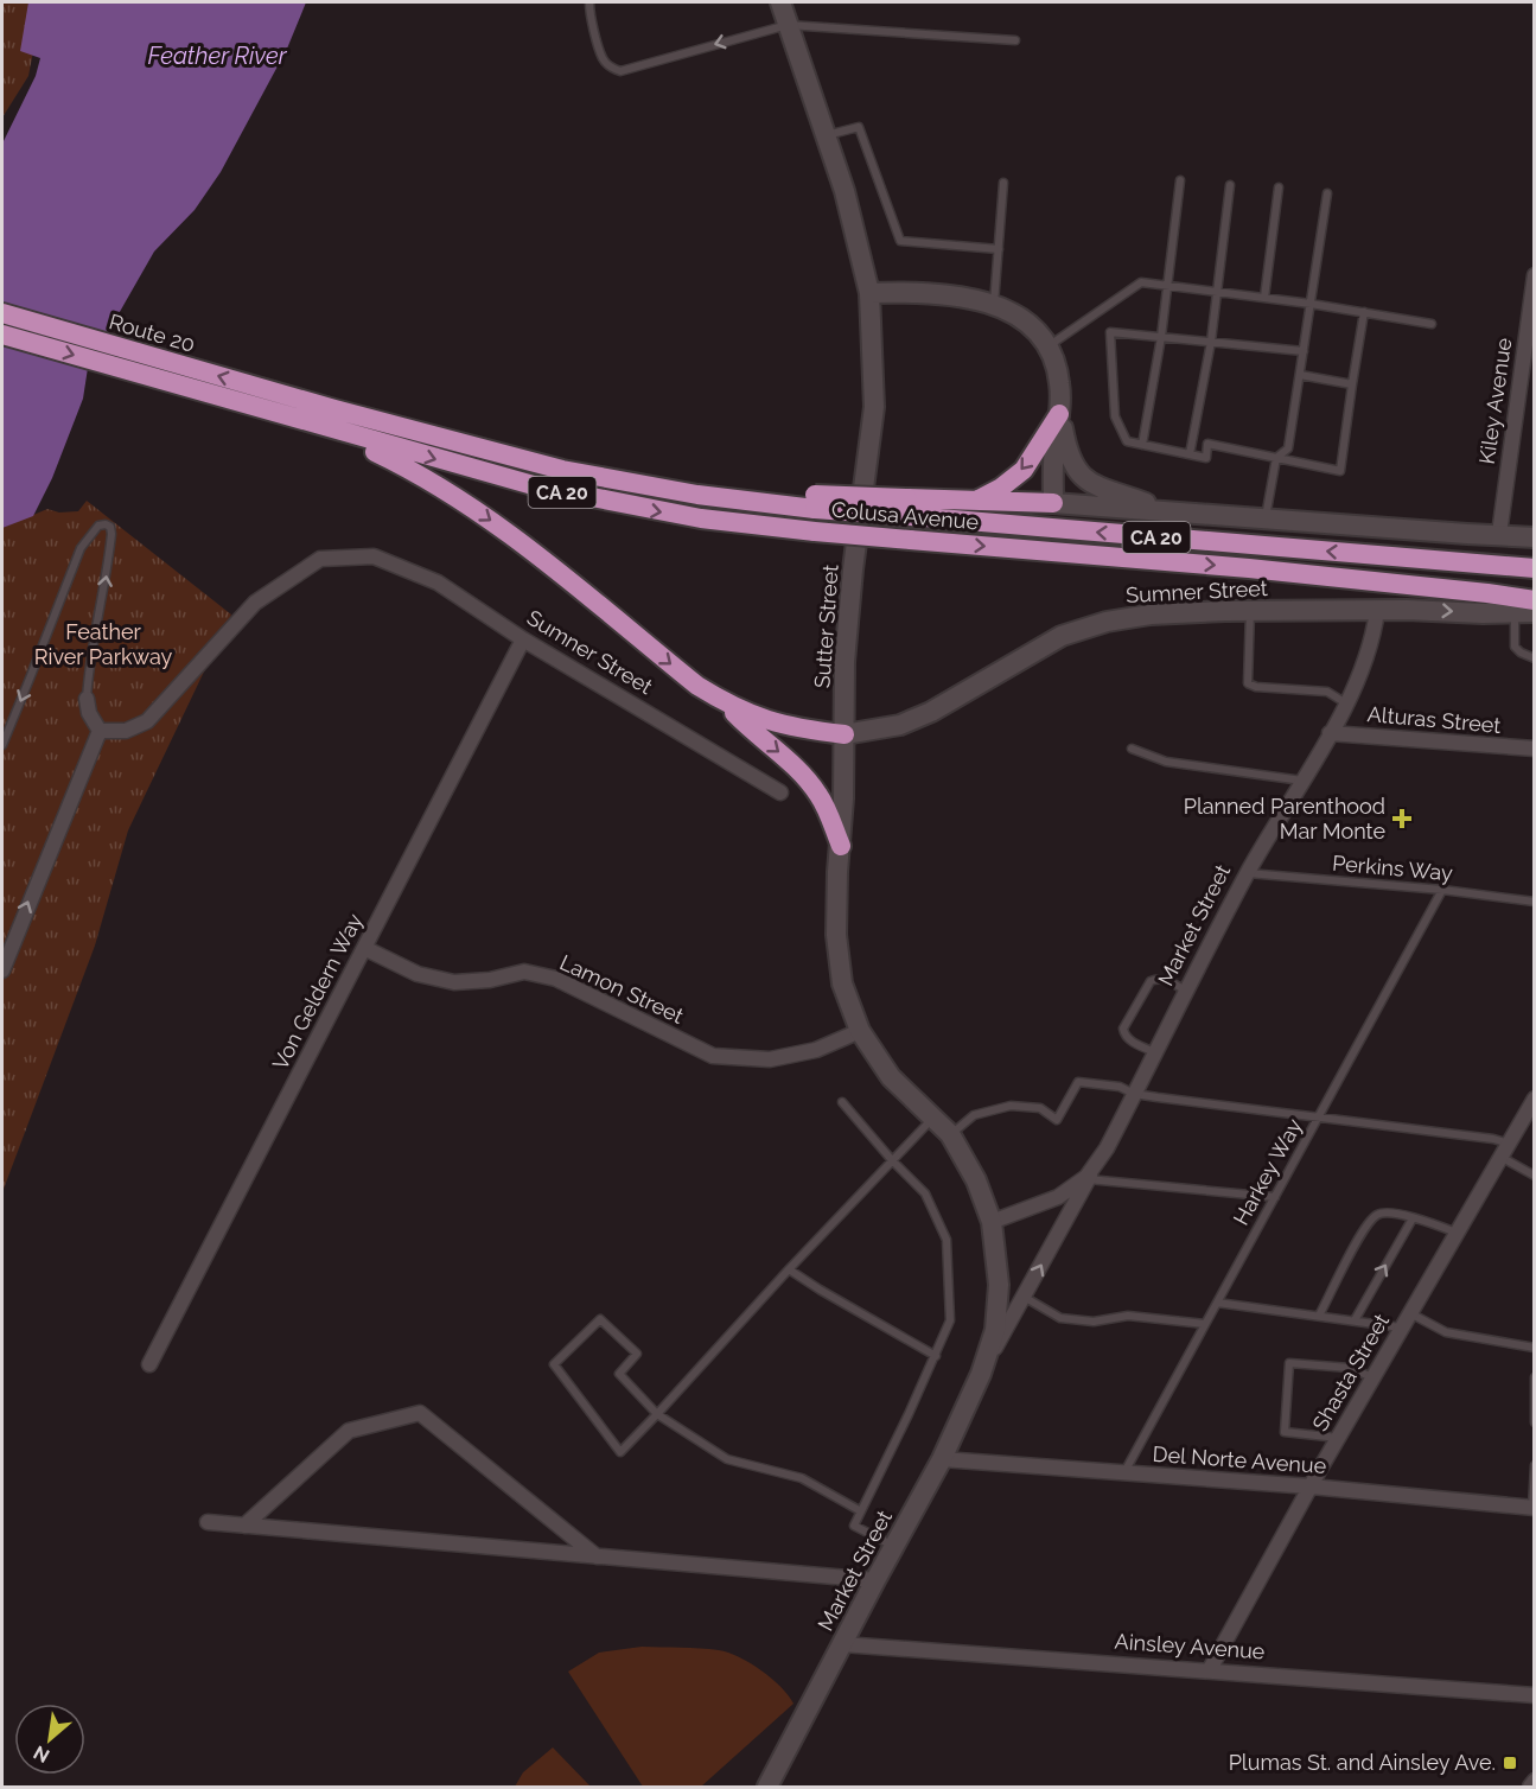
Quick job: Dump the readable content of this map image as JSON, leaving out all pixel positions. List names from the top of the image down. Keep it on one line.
{"streets":{"highway":["Route 20","CA 20","Colusa Avenue"],"main road":["Sumner Street","Sutter Street","Market Street"],"street":["Kiley Avenue","Alturas Street","Lamon Street","Von Geldern Way","Shasta Street","Del Norte Avenue","Ainsley Avenue"],"lane":["Perkins Way","Harkey Way"]},"crossings":[["Route 20","Colusa Avenue"],["Sumner Street","Sutter Street"],["Sumner Street","Market Street"],["Sumner Street","Von Geldern Way"],["Sutter Street","Market Street"],["Sutter Street","Lamon Street"],["Alturas Street","Market Street"],["Perkins Way","Market Street"],["Perkins Way","Harkey Way"],["Market Street","Del Norte Avenue"],["Market Street","Ainsley Avenue"],["Lamon Street","Von Geldern Way"],["Harkey Way","Del Norte Avenue"],["Shasta Street","Del Norte Avenue"],["Shasta Street","Ainsley Avenue"]],"water":["Feather River"],"parks":["Feather River Parkway"],"places":{"health":["Planned Parenthood Mar Monte"],"transit":["Plumas St. and Ainsley Ave."]},"north":"bottom left"}
